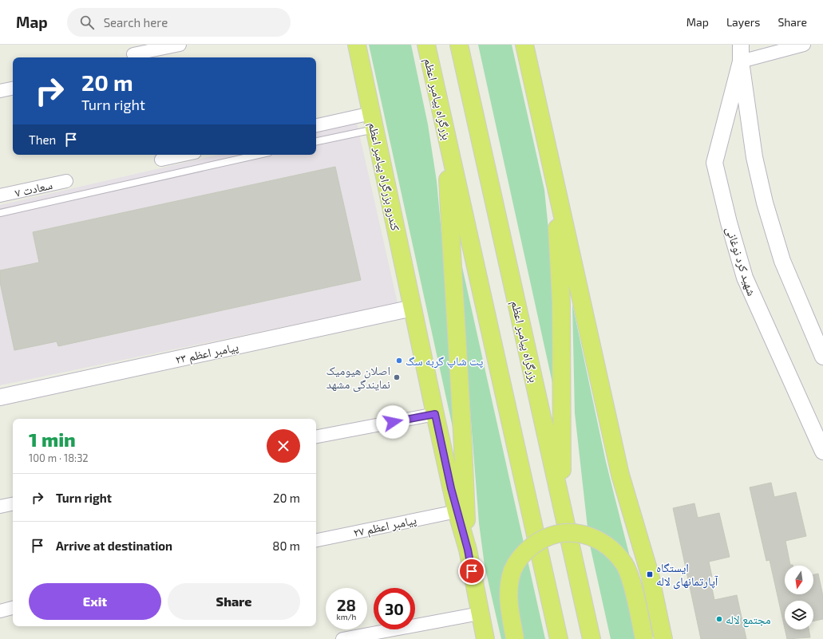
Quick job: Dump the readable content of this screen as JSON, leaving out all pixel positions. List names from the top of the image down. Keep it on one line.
{"streets":{"highway":["بزرگراه پیامبر اعظم","کندرو بزرگراه پیامبر اعظم"],"street":["سعادت ۷","شهید کرد نوغانی","پیامبر اعظم ۲۳","پیامبر اعظم ۲۷"]},"crossings":[["کندرو بزرگراه پیامبر اعظم","پیامبر اعظم ۲۳"],["کندرو بزرگراه پیامبر اعظم","پیامبر اعظم ۲۷"]],"places":{"other":["پت شاپ گربه سگ","اصلان هیومیک نمایندگی مشهد","مجتمع لاله"],"transit":["ایستگاه آپارتمانهای لاله"]},"north":"bottom","page":{"header":"Map","search":"Search here","nav":["Map","Layers","Share"],"turn":["20 m","Turn right"],"then":"Then","heading":["1 min","100 m · 18:32"],"list":[{"name":"Turn right","value":"20 m"},{"name":"Arrive at destination","value":"80 m"}],"buttons":["Exit","Share"],"speed":"28 km/h","limit":"30"}}
